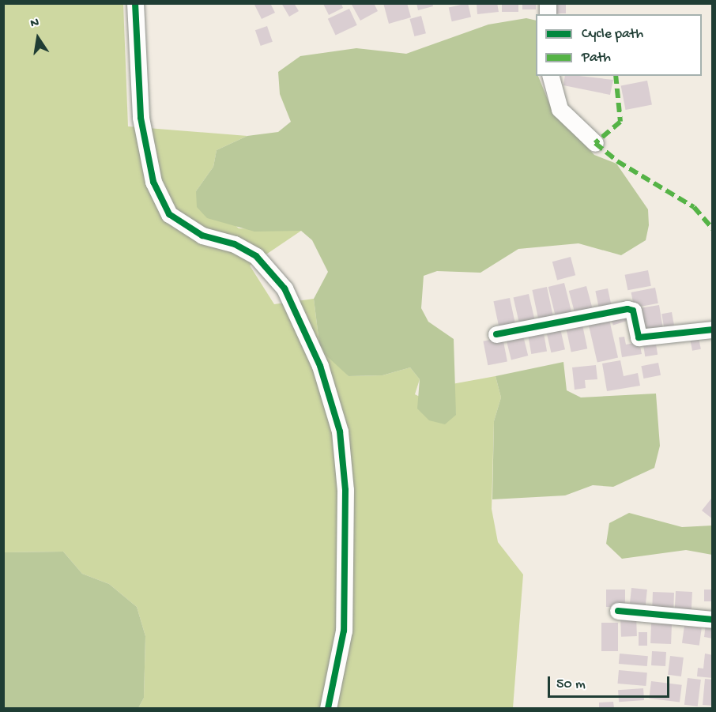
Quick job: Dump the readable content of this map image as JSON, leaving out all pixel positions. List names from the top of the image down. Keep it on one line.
{"legend":["Cycle path","Path"],"scale_bar":"50 m","north":"top"}
